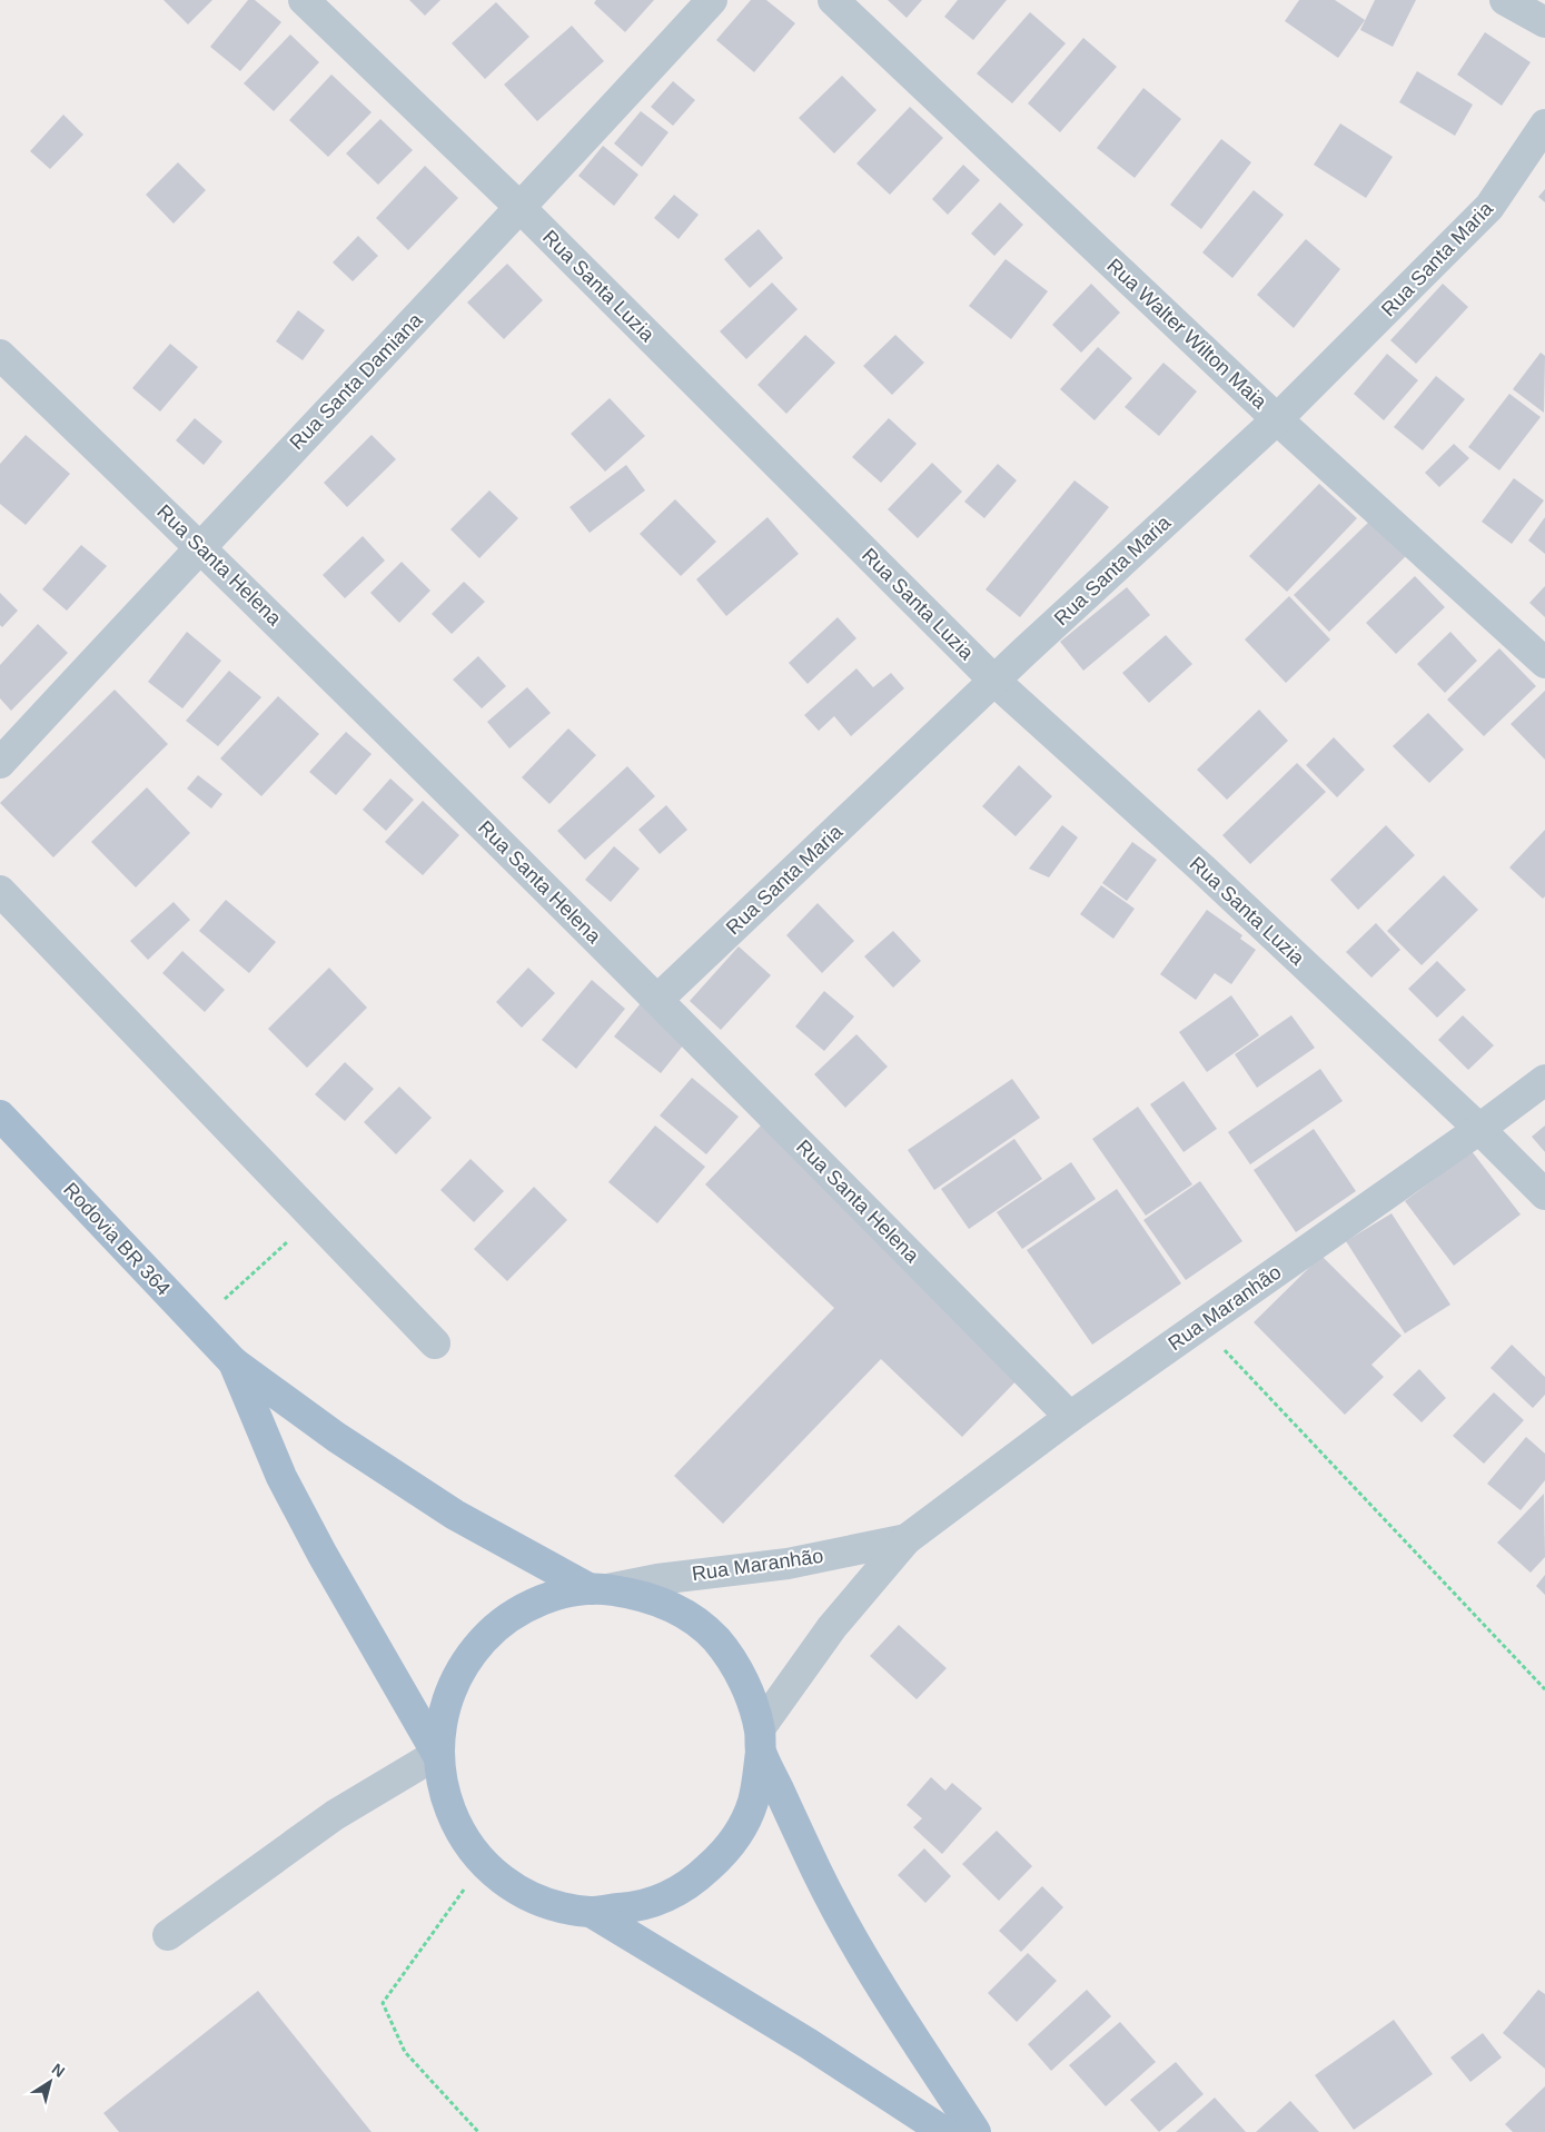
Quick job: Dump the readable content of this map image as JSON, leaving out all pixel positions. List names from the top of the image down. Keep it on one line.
{"streets":{"main road":["Rodovia BR 364"],"street":["Rua Santa Maria","Rua Santa Luzia","Rua Walter Wilton Maia","Rua Santa Damiana","Rua Santa Helena","Rua Maranhão"]},"crossings":[["Rua Santa Maria","Rua Santa Luzia"],["Rua Santa Maria","Rua Walter Wilton Maia"],["Rua Santa Maria","Rua Santa Helena"],["Rua Santa Luzia","Rua Santa Damiana"],["Rua Santa Luzia","Rua Maranhão"],["Rua Santa Damiana","Rua Santa Helena"],["Rua Santa Helena","Rua Maranhão"]],"north":"top right"}
